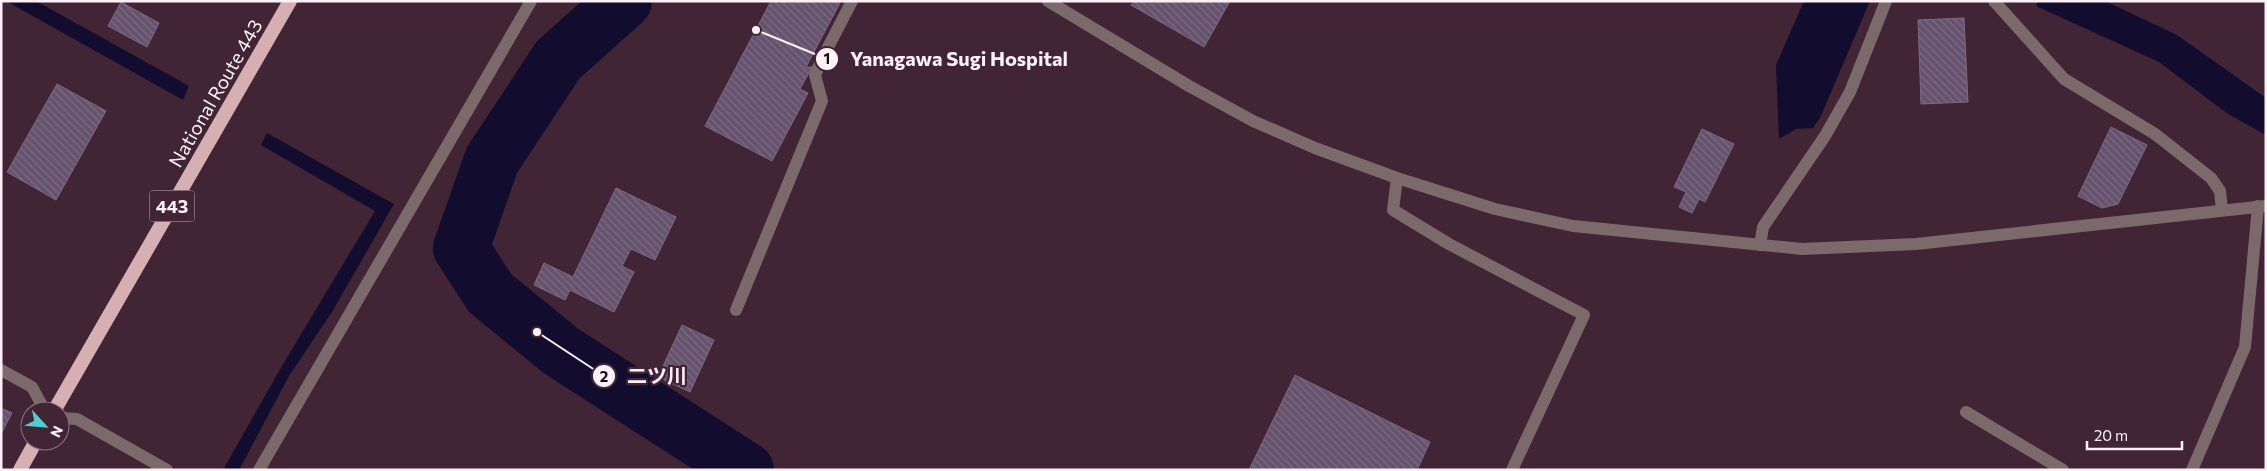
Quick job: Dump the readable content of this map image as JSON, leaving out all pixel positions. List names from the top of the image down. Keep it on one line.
{"streets":{"highway":["National Route 443","443"]},"places":["Yanagawa Sugi Hospital","二ツ川"],"scale_bar":"20 m","north":"bottom right"}
